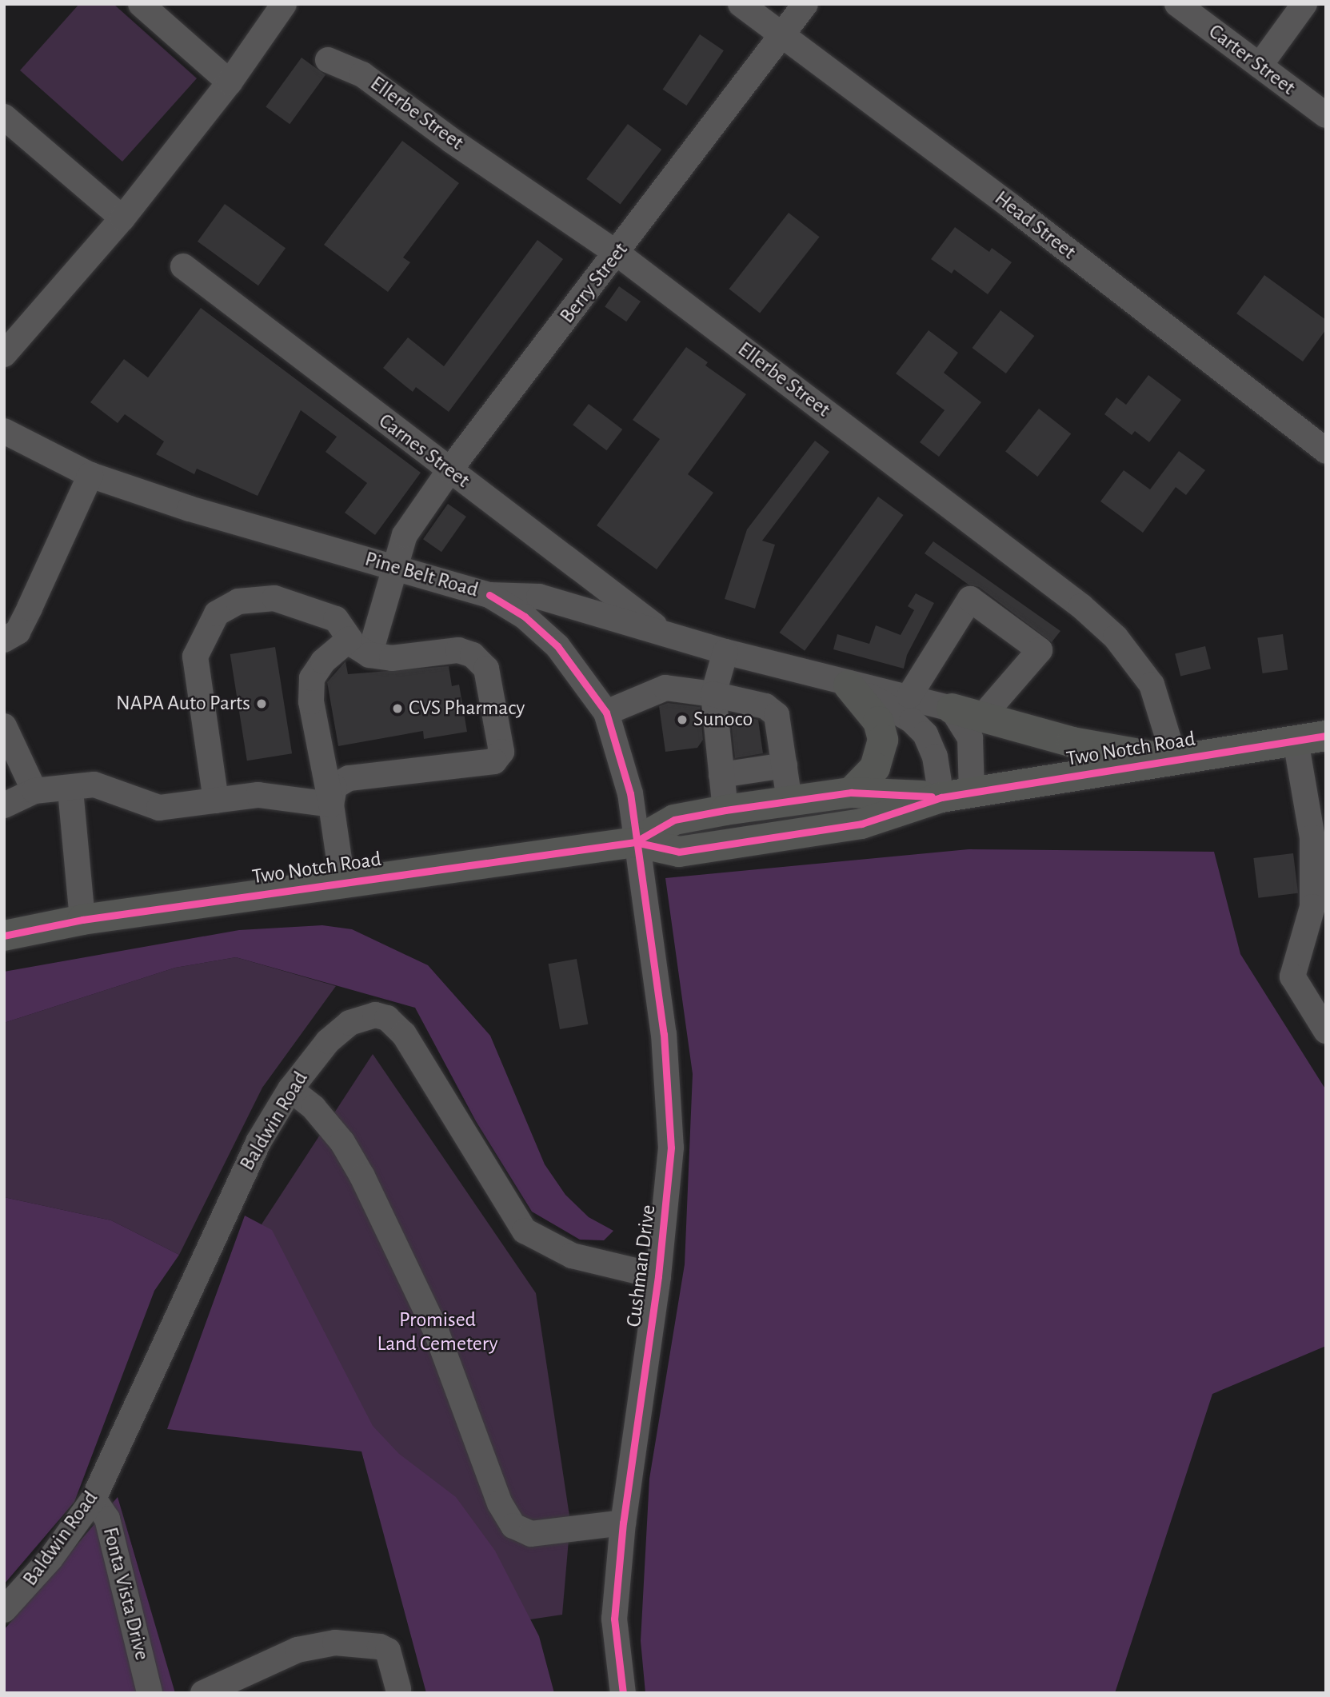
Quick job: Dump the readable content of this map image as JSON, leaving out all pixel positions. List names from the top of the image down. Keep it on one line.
{"streets":{"main road":["Two Notch Road"],"street":["Carter Street","Ellerbe Street","Head Street","Berry Street","Carnes Street","Pine Belt Road","Baldwin Road","Cushman Drive","Fonta Vista Drive"]},"crossings":[["Ellerbe Street","Berry Street"],["Ellerbe Street","Two Notch Road"],["Head Street","Berry Street"],["Berry Street","Carnes Street"],["Berry Street","Pine Belt Road"],["Carnes Street","Pine Belt Road"],["Pine Belt Road","Two Notch Road"],["Pine Belt Road","Cushman Drive"],["Two Notch Road","Cushman Drive"],["Baldwin Road","Cushman Drive"],["Baldwin Road","Fonta Vista Drive"]],"parks":["Promised Land Cemetery"],"places":["NAPA Auto Parts","CVS Pharmacy","Sunoco"]}
